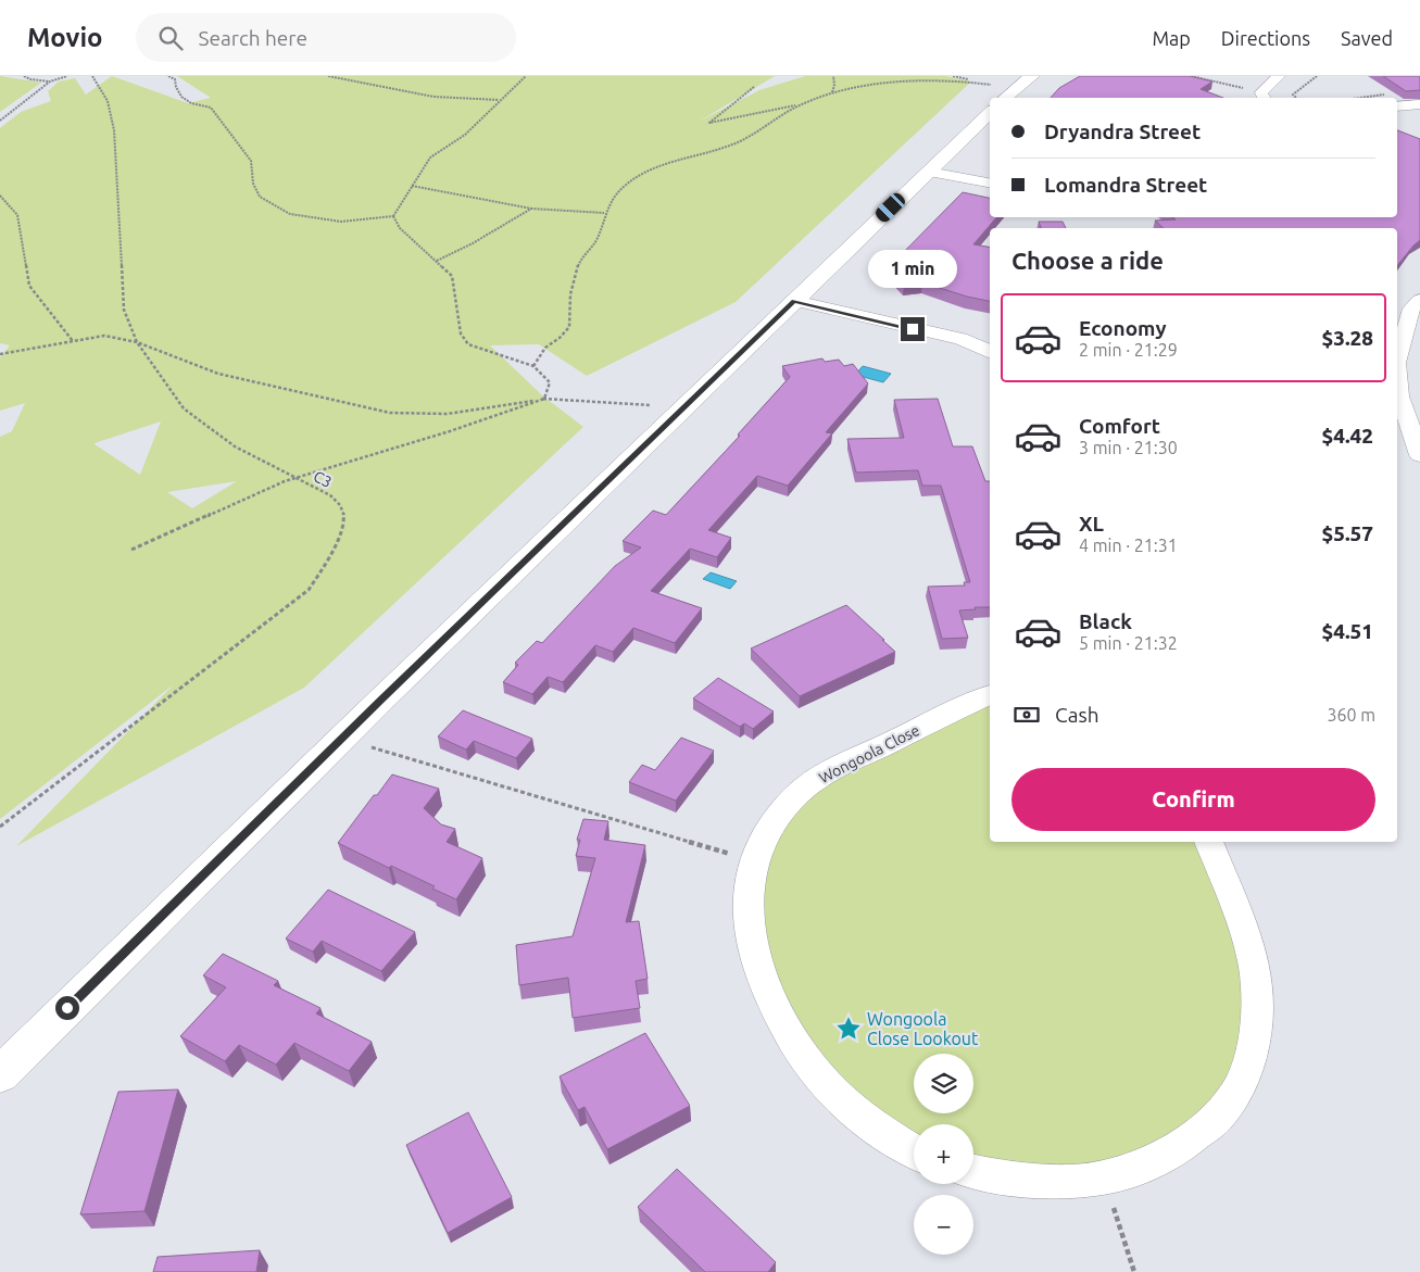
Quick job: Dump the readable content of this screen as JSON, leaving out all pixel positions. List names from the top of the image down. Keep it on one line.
{"streets":{"street":["Wongoola Close"],"path":["C3"]},"places":{"place":["Wongoola Close Lookout"]},"page":{"header":"Movio","search":"Search here","nav":["Map","Directions","Saved"],"banner":["Dryandra Street","Lomandra Street"],"heading":"Choose a ride","bubble":"1 min","list":[{"name":"Economy","note":"2 min · 21:29","value":"$3.28"},{"name":"Comfort","note":"3 min · 21:30","value":"$4.42"},{"name":"XL","note":"4 min · 21:31","value":"$5.57"},{"name":"Black","note":"5 min · 21:32","value":"$4.51"}],"pay":["Cash","360 m"],"buttons":"Confirm","map_buttons":["+","−"]}}
